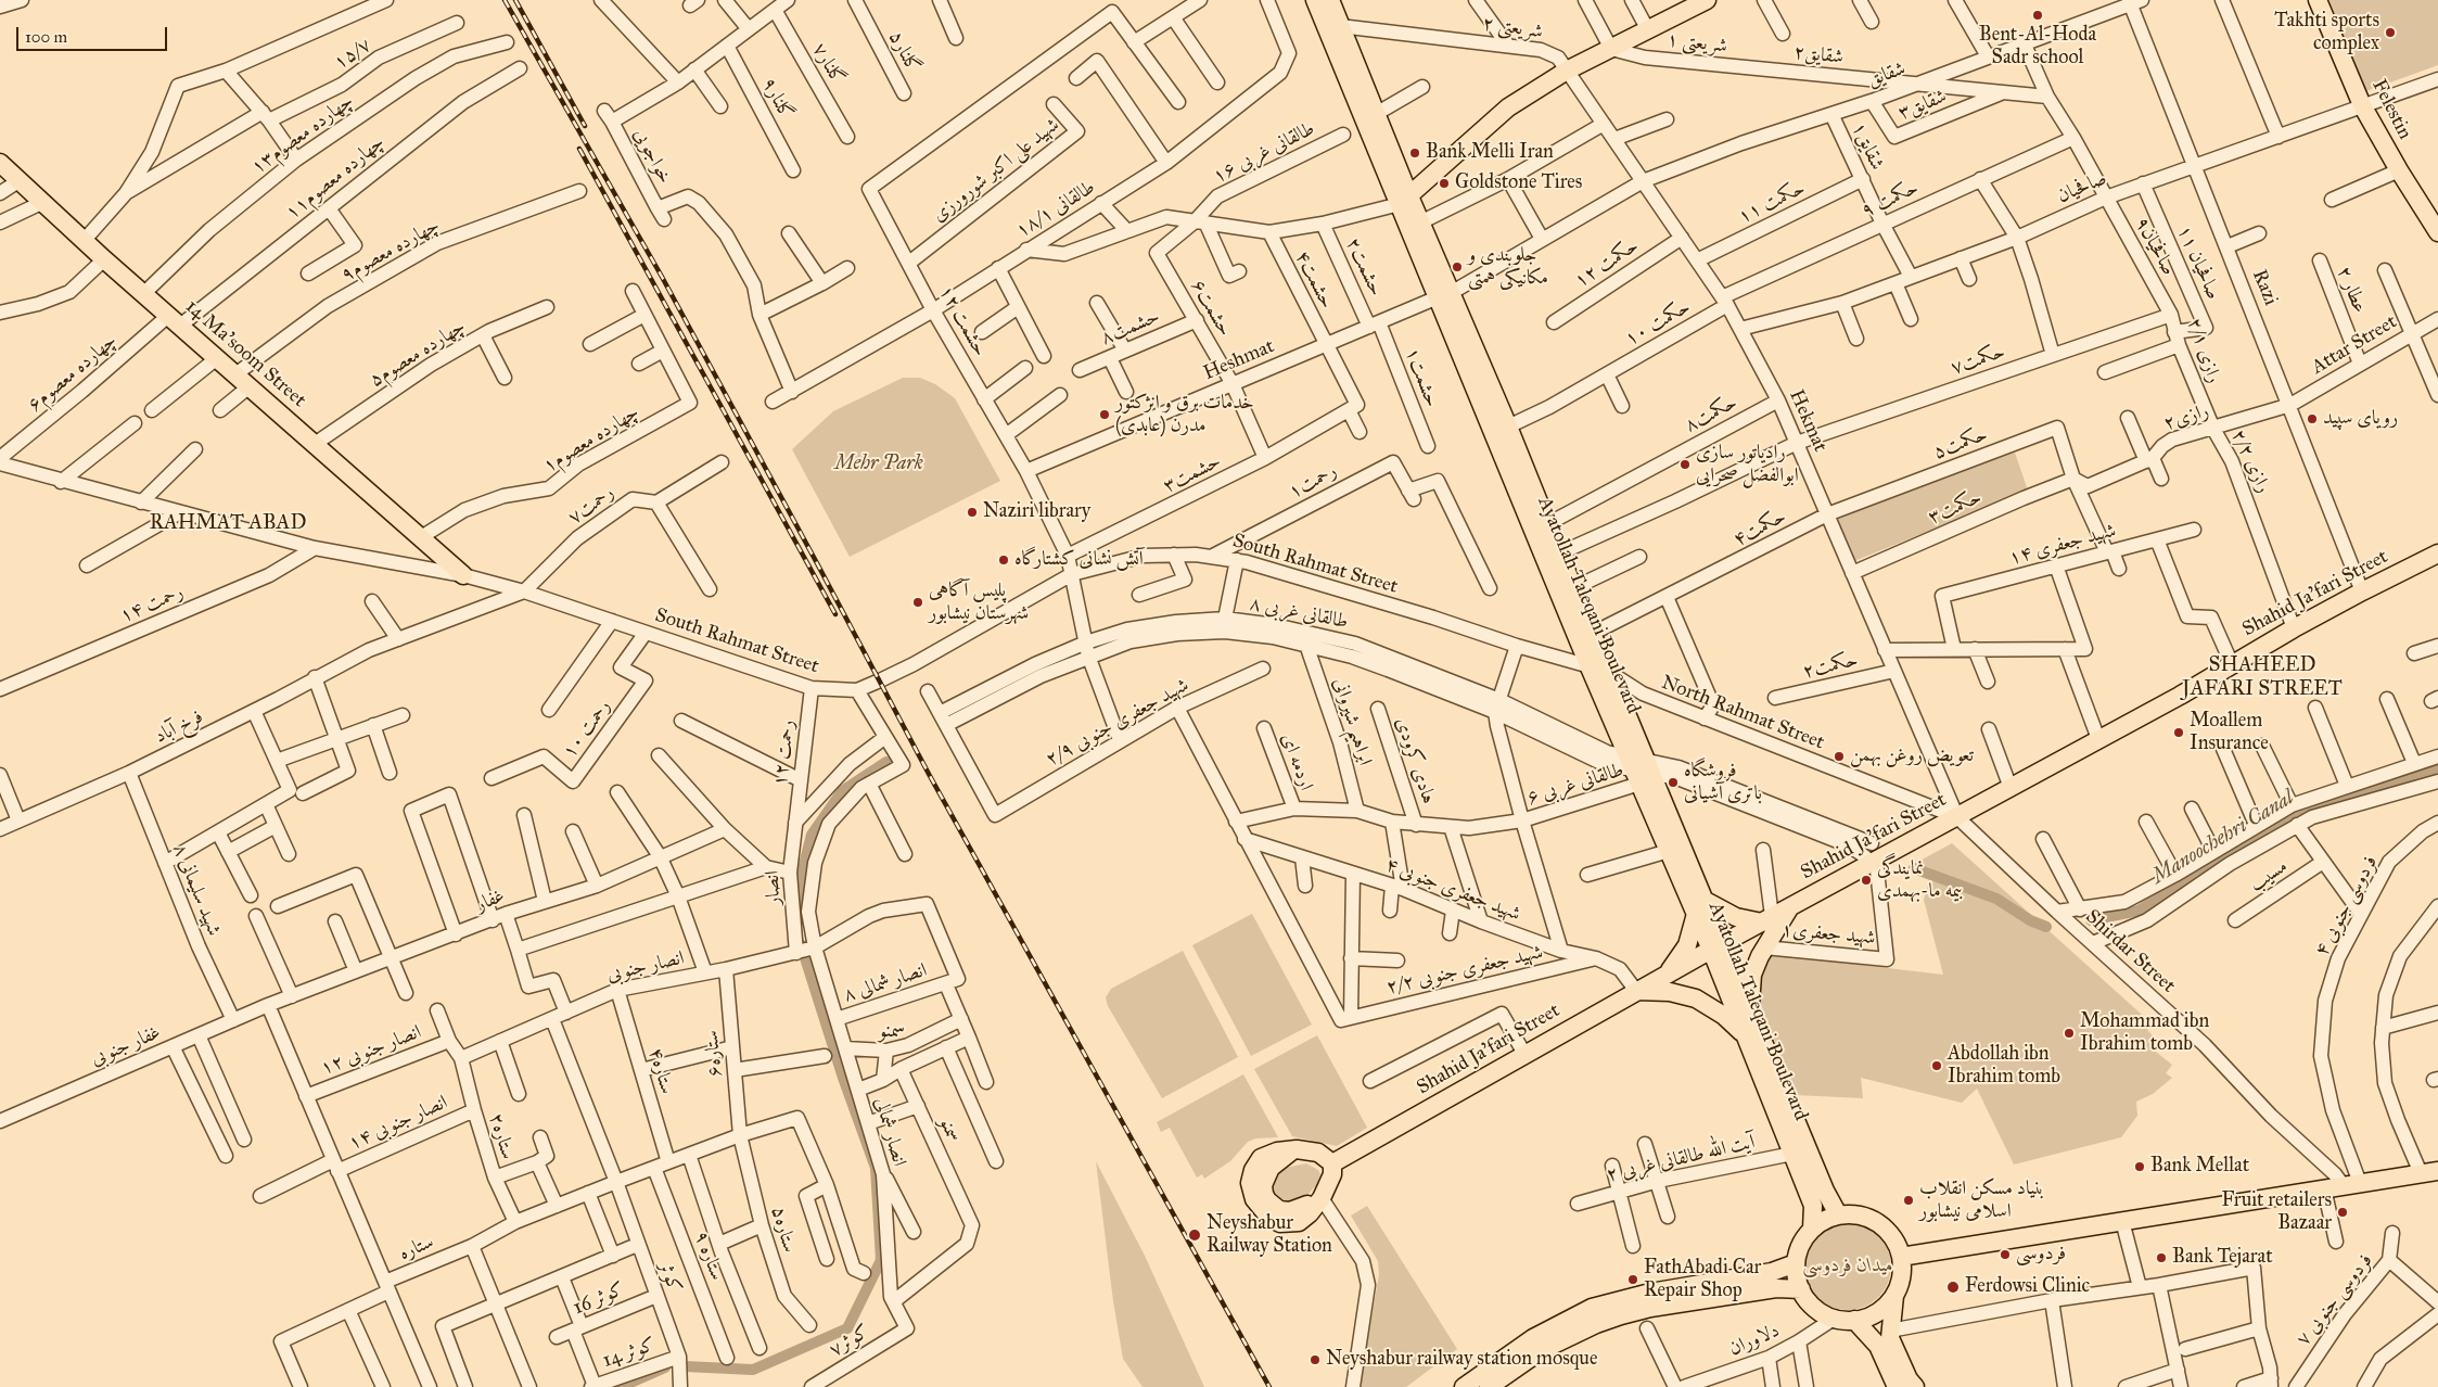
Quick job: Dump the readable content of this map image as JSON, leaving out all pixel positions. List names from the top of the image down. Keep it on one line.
{"streets":{"main road":["Felestin","14 Ma'soom Street","Shahid Ja'fari Street","Ayatollah Taleqani Boulevard"],"street":["شریعتی ۲","شریعتی ۱","گلنار۵","۱۵/۷","شقایق۲","گلنار۷","شقایق","گلنار۹","شقایق۳","چهارده معصوم۱۳","شقایق۱","طالقانی غربی ۱۶","خواجویی","شهید علی اکبر شورورزی","چهارده معصوم۱۱","صافحیان","حکمت ۹","حکمت ۱۱","طالقانی ۱۸/۱","صافحیان۹","چهارده معصوم۹","صافحیان ۱۱","حکمت ۱۲","حشمت۲","حشمت۴","Razi","عطار ۲","حشمت۶","حشمت ۱۲","حکمت ۱۰","حشمت۸","Attar Street","رازی ۲/۱","چهارده معصوم۵","Heshmat","حکمت۷","چهارده معصوم۶","حشمت۱","حکمت۸","رازی۲","Hekmat","چهارده معصوم۱","حکمت۵","رازی ۲/۲","حشمت۳","رحمت۱","رحمت۷","حکمت۳","حکمت۴","شهید جعفری ۱۴","South Rahmat Street","رحمت ۱۴","طالقانی غربی ۸","حکمت۲","North Rahmat Street","ابراهیم شیروانی","شهید جعفری جنوبی ۲/۹","فرخ آباد","رحمت ۱۰","رحمت ۱۲","هادی کرودی","اردمه ای","طالقانی غربی ۶","مسیب","انصار","شهید سلیمانی ۸","شهید جعفری جنوبی ۴","غفار","فردوسی جنوبی ۴","شهید جعفری۱","Shirdar Street","انصار جنوبی","شهید جعفری جنوبی ۲/۲","انصار شمالی ۸","غفار جنوبی","انصار جنوبی ۱۲","ستاره۶","ستاره۴","انصار جنوبی ۱۴","سمنو","انصار شمالی","ستاره۲","آیت الله طالقانی غربی ۲","ستاره۵","ستاره","ستاره ۹","کوثر","کوثر 16","فردوسی جنوبی ۷","دلاوران","کوثر۷","کوثر 14"]},"crossings":[["شریعتی ۲","Hekmat"],["شریعتی ۲","Ayatollah Taleqani Boulevard"],["شریعتی ۱","شقایق۲"],["شقایق۲","شقایق"],["شقایق۲","شقایق۳"],["شقایق۲","صافحیان۹"],["شقایق","شقایق۳"],["شقایق","شقایق۱"],["شقایق","صافحیان۹"],["شقایق","Razi"],["شقایق","Heshmat"],["شقایق","Hekmat"],["Felestin","صافحیان"],["چهارده معصوم۱۳","14 Ma'soom Street"],["شقایق۱","صافحیان"],["شقایق۱","حکمت ۹"],["شقایق۱","حکمت ۱۱"],["طالقانی غربی ۱۶","حشمت۶"],["شهید علی اکبر شورورزی","حشمت ۱۲"],["چهارده معصوم۱۱","14 Ma'soom Street"],["چهارده معصوم۱۱","چهارده معصوم۶"],["صافحیان","صافحیان۹"],["صافحیان","صافحیان ۱۱"],["صافحیان","Razi"],["صافحیان","Hekmat"],["حکمت ۹","صافحیان۹"],["حکمت ۹","حکمت ۱۰"],["حکمت ۹","Hekmat"],["حکمت ۱۱","Hekmat"],["طالقانی ۱۸/۱","حشمت ۱۲"],["صافحیان۹","رازی ۲/۱"],["صافحیان۹","حکمت۷"],["چهارده معصوم۹","14 Ma'soom Street"],["صافحیان ۱۱","رازی ۲/۱"],["حکمت ۱۲","Hekmat"],["حشمت۲","Heshmat"],["حشمت۲","حشمت۱"],["حشمت۴","Heshmat"],["Razi","Attar Street"],["Razi","رازی۲"],["Razi","Shahid Ja'fari Street"],["عطار ۲","Attar Street"],["حشمت۶","حشمت۸"],["حشمت۶","Heshmat"],["حشمت۶","حشمت۳"],["حشمت ۱۲","Heshmat"],["حشمت ۱۲","حشمت۳"],["حشمت ۱۲","South Rahmat Street"],["حشمت ۱۲","طالقانی غربی ۸"],["حشمت ۱۲","شهید جعفری جنوبی ۲/۹"],["حکمت ۱۰","Hekmat"],["حکمت ۱۰","Ayatollah Taleqani Boulevard"],["Attar Street","رازی۲"],["رازی ۲/۱","حکمت۷"],["رازی ۲/۱","رازی۲"],["رازی ۲/۱","رازی ۲/۲"],["14 Ma'soom Street","چهارده معصوم۵"],["14 Ma'soom Street","چهارده معصوم۶"],["14 Ma'soom Street","چهارده معصوم۱"],["14 Ma'soom Street","South Rahmat Street"],["Heshmat","حشمت۱"],["Heshmat","Ayatollah Taleqani Boulevard"],["حکمت۷","Hekmat"],["حکمت۷","Ayatollah Taleqani Boulevard"],["چهارده معصوم۶","South Rahmat Street"],["حکمت۸","Hekmat"],["حکمت۸","Ayatollah Taleqani Boulevard"],["رازی۲","حکمت۵"],["رازی۲","رازی ۲/۲"],["رازی۲","حکمت۳"],["Hekmat","حکمت۵"],["Hekmat","حکمت۳"],["Hekmat","حکمت۴"],["Hekmat","Shahid Ja'fari Street"],["Hekmat","حکمت۲"],["Hekmat","North Rahmat Street"],["Hekmat","Shirdar Street"],["حکمت۵","حکمت۳"],["حکمت۵","حکمت۴"],["رازی ۲/۲","Shahid Ja'fari Street"],["رحمت۱","South Rahmat Street"],["رحمت۷","South Rahmat Street"],["حکمت۴","Ayatollah Taleqani Boulevard"],["South Rahmat Street","رحمت ۱۴"],["South Rahmat Street","Ayatollah Taleqani Boulevard"],["South Rahmat Street","North Rahmat Street"],["South Rahmat Street","رحمت ۱۰"],["South Rahmat Street","رحمت ۱۲"],["Shahid Ja'fari Street","Ayatollah Taleqani Boulevard"],["Shahid Ja'fari Street","North Rahmat Street"],["Shahid Ja'fari Street","شهید جعفری جنوبی ۴"],["Shahid Ja'fari Street","شهید جعفری۱"],["Shahid Ja'fari Street","Shirdar Street"],["Ayatollah Taleqani Boulevard","طالقانی غربی ۸"],["Ayatollah Taleqani Boulevard","North Rahmat Street"],["Ayatollah Taleqani Boulevard","طالقانی غربی ۶"],["Ayatollah Taleqani Boulevard","آیت الله طالقانی غربی ۲"],["Ayatollah Taleqani Boulevard","دلاوران"],["طالقانی غربی ۸","ابراهیم شیروانی"],["طالقانی غربی ۸","شهید جعفری جنوبی ۲/۹"],["طالقانی غربی ۸","طالقانی غربی ۶"],["North Rahmat Street","Shirdar Street"],["ابراهیم شیروانی","طالقانی غربی ۶"],["فرخ آباد","شهید سلیمانی ۸"],["رحمت ۱۲","انصار"],["هادی کرودی","طالقانی غربی ۶"],["اردمه ای","طالقانی غربی ۶"],["انصار","انصار جنوبی"],["شهید سلیمانی ۸","غفار جنوبی"],["شهید جعفری جنوبی ۴","شهید جعفری جنوبی ۲/۲"],["غفار","غفار جنوبی"],["غفار","ستاره"],["فردوسی جنوبی ۴","Shirdar Street"],["انصار جنوبی","ستاره۶"],["انصار جنوبی","ستاره۴"],["انصار جنوبی","انصار شمالی"],["انصار جنوبی","ستاره۲"],["انصار جنوبی","کوثر"],["انصار شمالی ۸","انصار شمالی"],["غفار جنوبی","ستاره"],["انصار جنوبی ۱۲","ستاره۲"],["انصار جنوبی ۱۲","ستاره"],["ستاره۶","ستاره۵"],["ستاره۶","ستاره"],["ستاره۴","ستاره"],["انصار جنوبی ۱۴","ستاره۲"],["انصار جنوبی ۱۴","ستاره"],["سمنو","انصار شمالی"],["انصار شمالی","کوثر۷"],["ستاره۲","ستاره"],["ستاره۵","ستاره"],["ستاره","ستاره ۹"],["ستاره","کوثر"],["کوثر","کوثر 16"],["کوثر","کوثر 14"]],"districts":["RAHMAT ABAD","SHAHEED JAFARI STREET","سمنو"],"water":["Manoochehri Canal"],"parks":["Mehr Park","میدان فردوسی"],"places":["Bent-Al-Hoda Sadr school","Takhti sports complex","Bank Melli Iran","Goldstone Tires","جلوبندی و مکانیکی همتی","خدمات برق و انژکتور مدرن (عابدی)","رویای سپید","رادیاتور سازی ابوالفضل صحرایی","Naziri library","آتش نشانی کشتارگاه","پلیس آگاهی شهرستان نیشابور","Moallem Insurance","تعویض روغن بهمن","فروشگاه باتری آشیانی","نمایندگی بیمه ما-بهمدی","Mohammad ibn Ibrahim tomb","Abdollah ibn Ibrahim tomb","Bank Mellat","بنیاد مسکن انقلاب اسلامی نیشابور","Fruit retailers Bazaar","Neyshabur Railway Station","فردوسی","Bank Tejarat","FathAbadi Car Repair Shop","Ferdowsi Clinic","Neyshabur railway station mosque"],"scale_bar":"100 m"}
